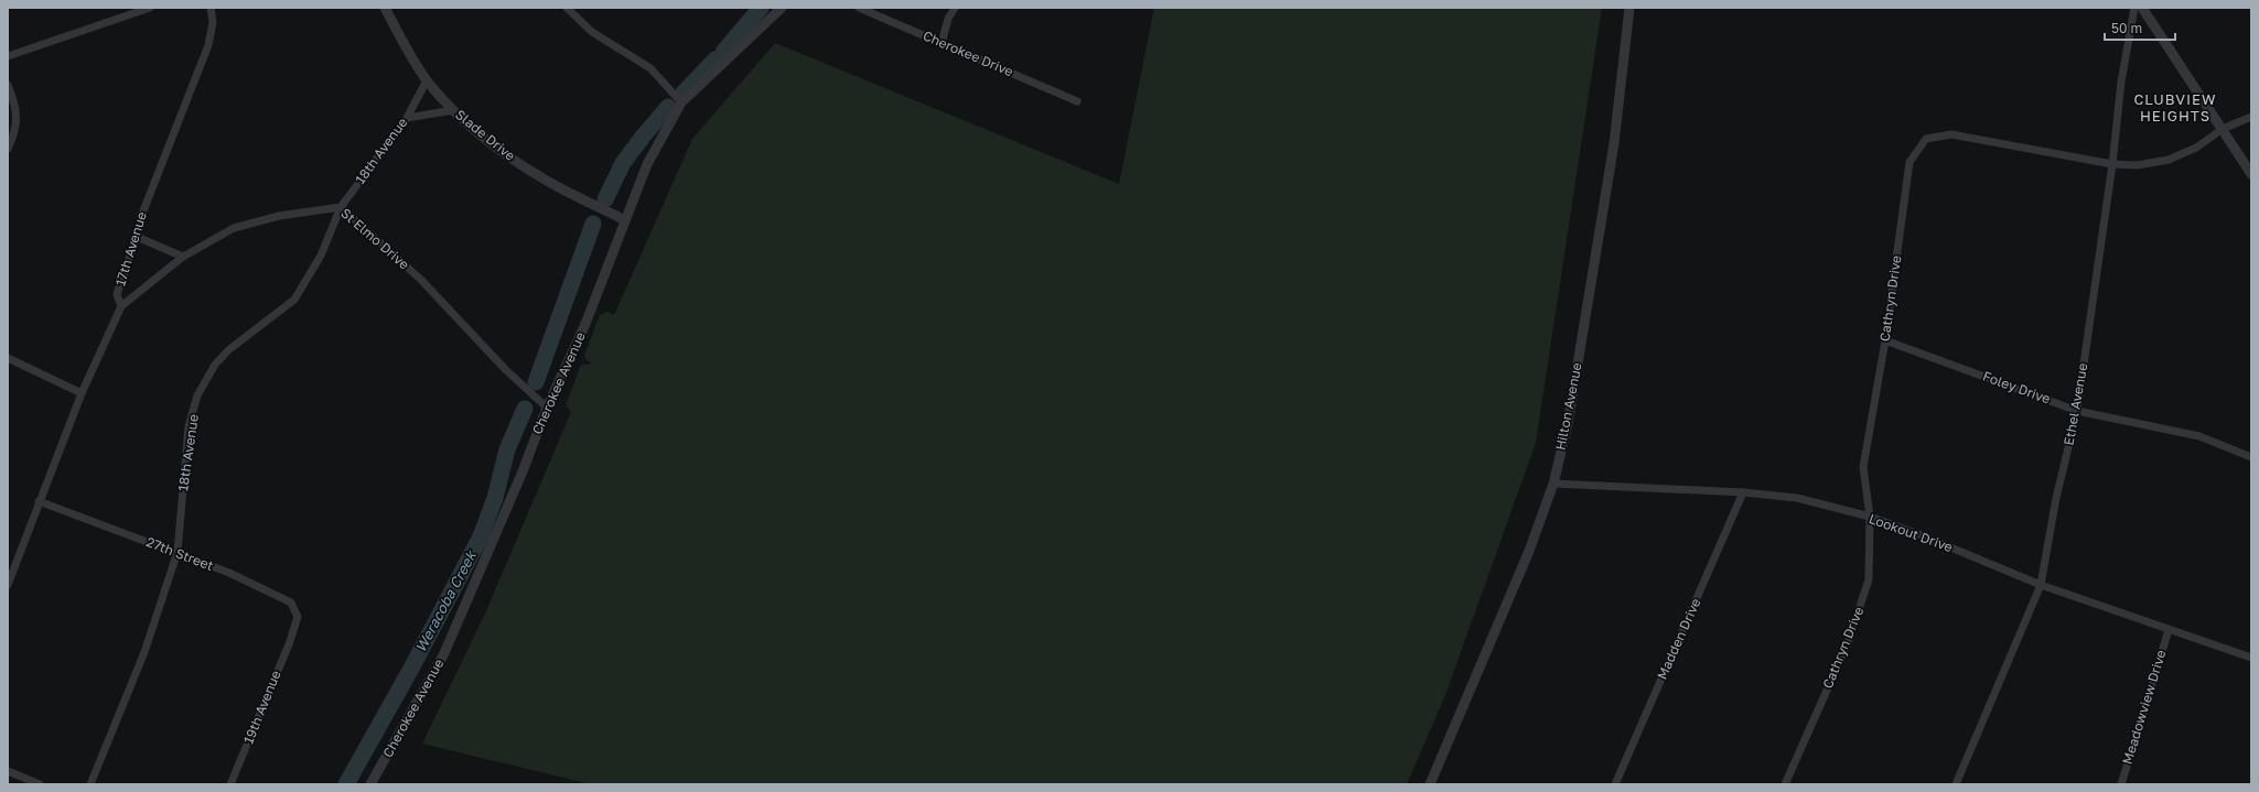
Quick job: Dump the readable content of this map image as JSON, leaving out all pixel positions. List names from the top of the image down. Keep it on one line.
{"streets":{"street":["Cherokee Drive","Slade Drive","18th Avenue","St Elmo Drive","17th Avenue","Cathryn Drive","Cherokee Avenue","Foley Drive","Ethel Avenue","Hilton Avenue","Lookout Drive","27th Street","Madden Drive","19th Avenue","Meadowview Drive"]},"crossings":[["Slade Drive","18th Avenue"],["Slade Drive","Cherokee Avenue"],["18th Avenue","St Elmo Drive"],["18th Avenue","27th Street"],["St Elmo Drive","17th Avenue"],["St Elmo Drive","Cherokee Avenue"],["17th Avenue","27th Street"],["Cathryn Drive","Foley Drive"],["Cathryn Drive","Ethel Avenue"],["Cathryn Drive","Lookout Drive"],["Foley Drive","Ethel Avenue"],["Ethel Avenue","Lookout Drive"],["Hilton Avenue","Lookout Drive"],["Lookout Drive","Madden Drive"],["Lookout Drive","Meadowview Drive"],["27th Street","19th Avenue"]],"districts":["CLUBVIEW HEIGHTS"],"water":["Weracoba Creek"],"scale_bar":"50 m"}
